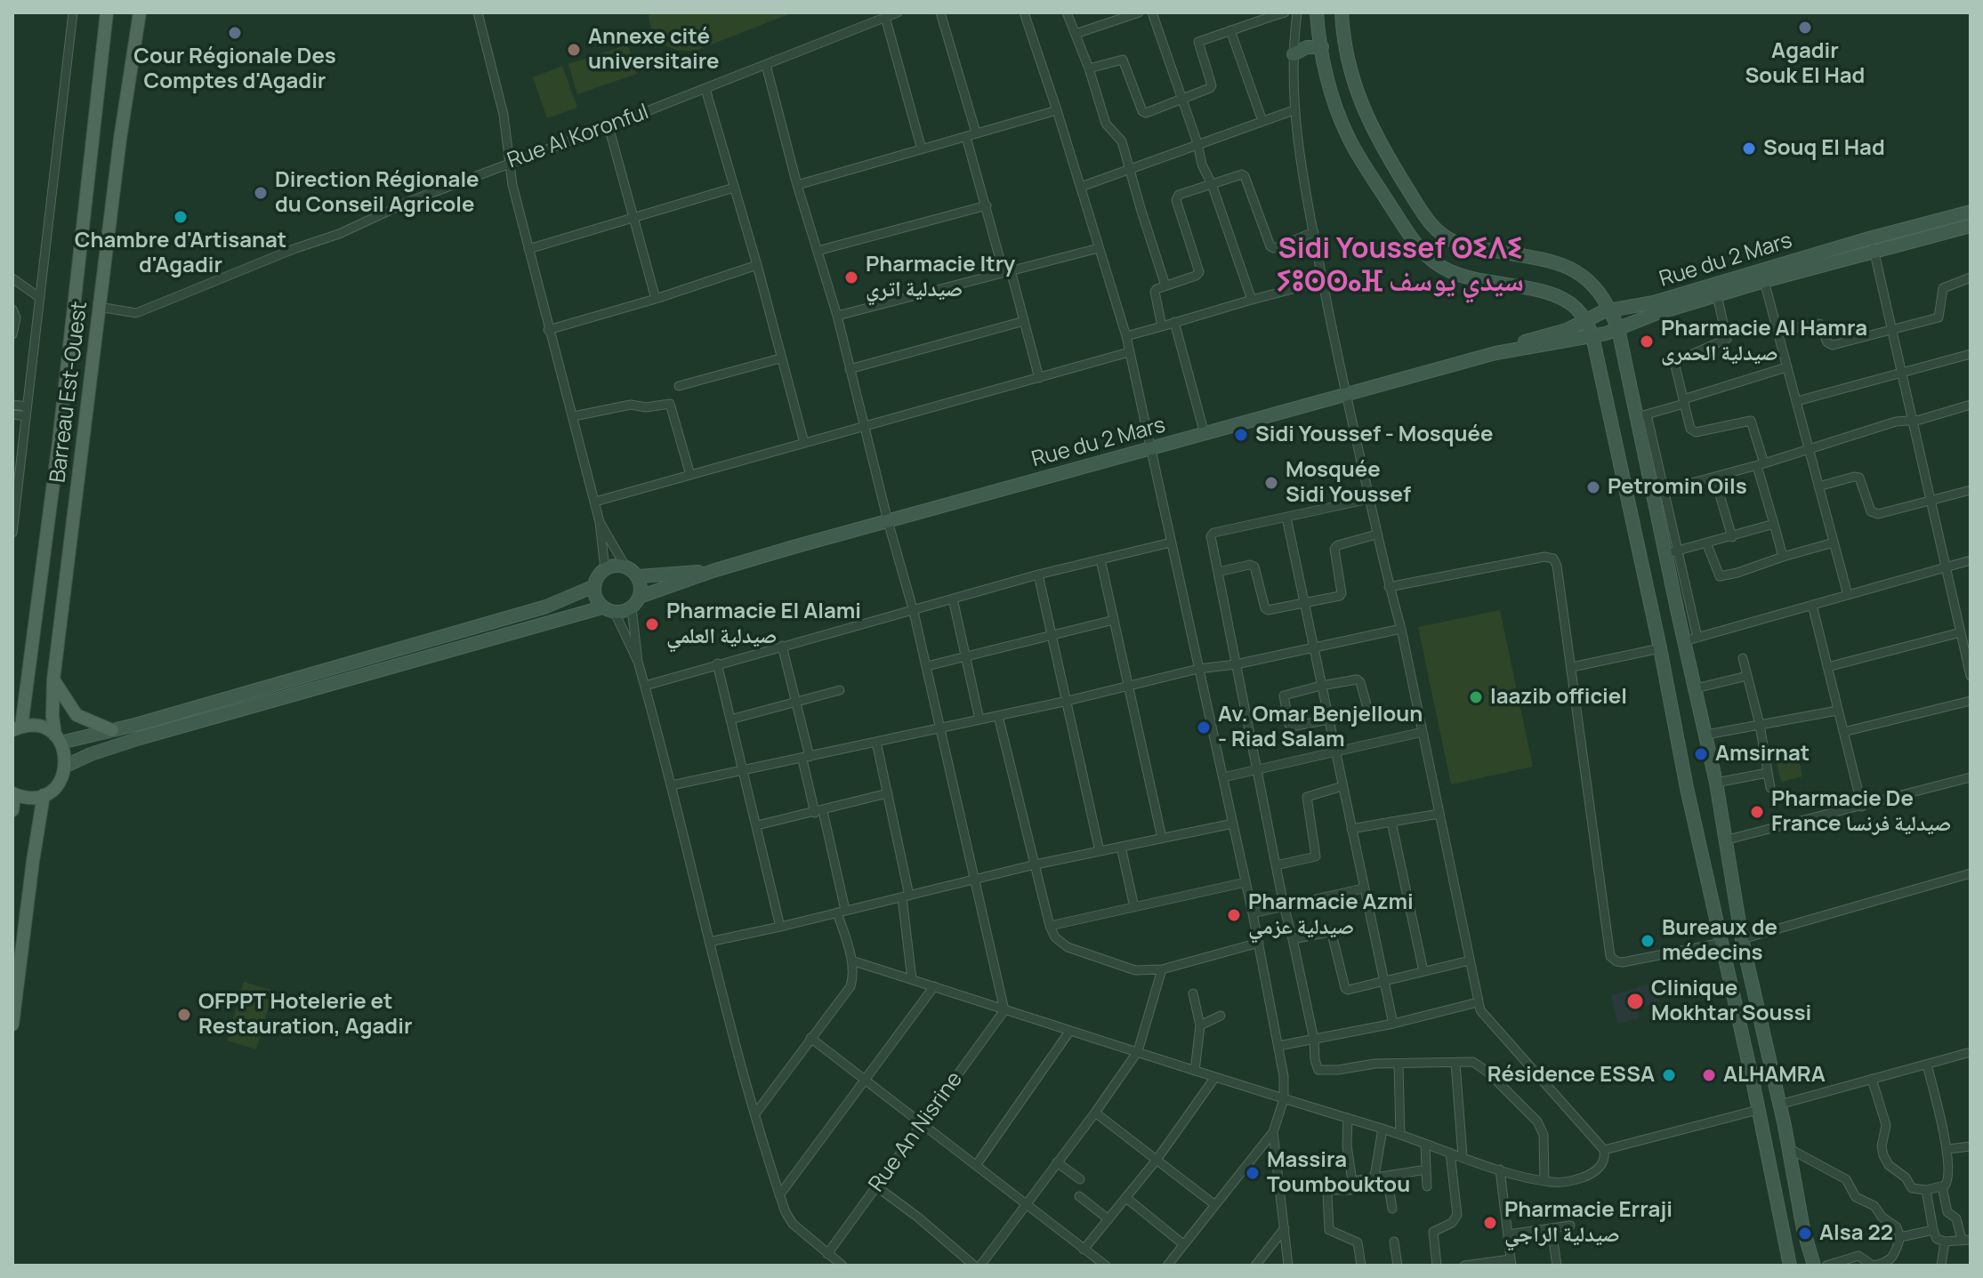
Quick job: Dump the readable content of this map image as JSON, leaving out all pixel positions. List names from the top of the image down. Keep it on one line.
{"streets":{"main road":["Barreau Est-Ouest"],"street":["Rue Al Koronful","Rue du 2 Mars","Rue An Nisrine"]},"crossings":[["Rue Al Koronful","Barreau Est-Ouest"]],"districts":["Sidi Youssef ⵙⵉⴷⵉ ⵢⵓⵙⵙⴰⴼ سيدي يوسف"],"places":["Agadir Souk El Had","Cour Régionale Des Comptes d'Agadir","Annexe cité universitaire","Souq El Had","Direction Régionale du Conseil Agricole","Chambre d'Artisanat d'Agadir","Pharmacie Itry صيدلية اتري","Pharmacie Al Hamra صيدلية الحمرى","Sidi Youssef - Mosquée","Mosquée Sidi Youssef","Petromin Oils","Pharmacie El Alami صيدلية العلمي","laazib officiel","Av. Omar Benjelloun - Riad Salam","Amsirnat","Pharmacie De France صيدلية فرنسا","Pharmacie Azmi صيدلية عزمي","Bureaux de médecins","Clinique Mokhtar Soussi","OFPPT Hotelerie et Restauration, Agadir","Résidence ESSA","ALHAMRA","Massira Toumbouktou","Pharmacie Erraji صيدلية الراجي","Alsa 22"]}
